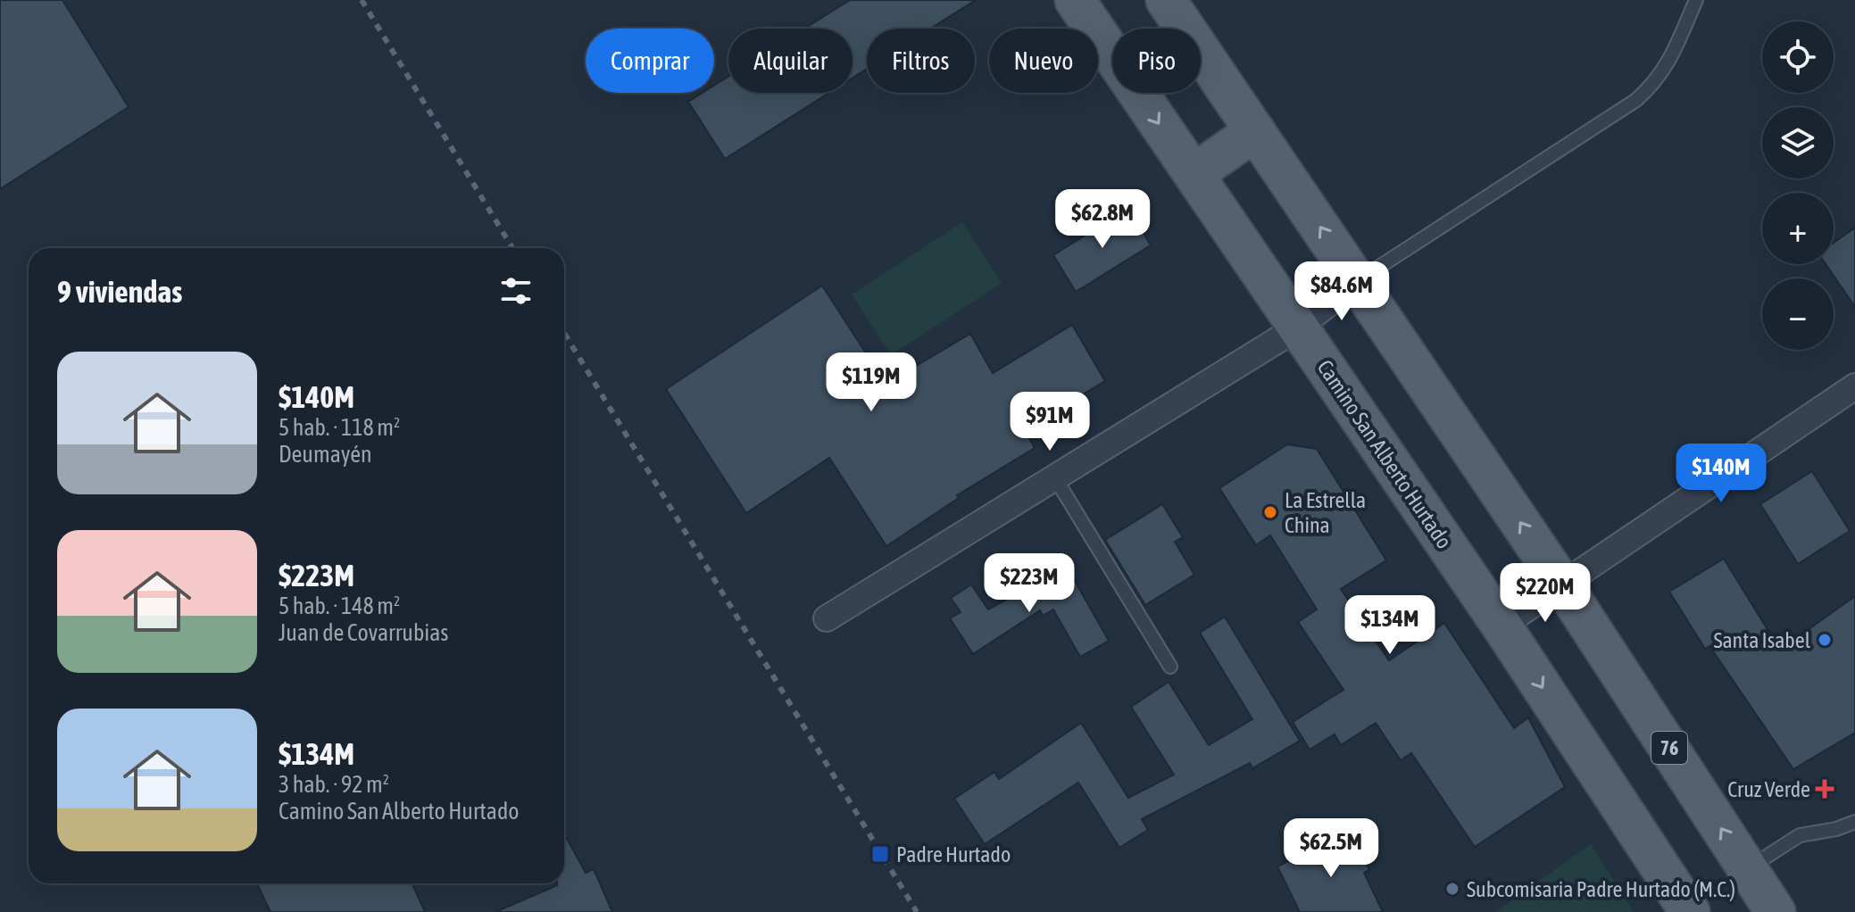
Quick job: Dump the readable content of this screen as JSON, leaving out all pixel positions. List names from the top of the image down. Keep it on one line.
{"streets":{"main road":["Camino San Alberto Hurtado","76"]},"places":{"other":["La Estrella China","Santa Isabel","Subcomisaria Padre Hurtado (M.C.)"],"health":["Cruz Verde"],"transit":["Padre Hurtado"]},"page":{"map_buttons":["+","−"],"chip":["Comprar","Alquilar","Filtros","Nuevo","Piso"],"price":["$62.8M","$84.6M","$119M","$91M","$140M","$223M","$220M","$134M","$62.5M"],"heading":"9 viviendas","list":[{"name":"$140M","note":"5 hab. · 118 m² · Deumayén"},{"name":"$223M","note":"5 hab. · 148 m² · Juan de Covarrubias"},{"name":"$134M","note":"3 hab. · 92 m² · Camino San Alberto Hurtado"}]}}
